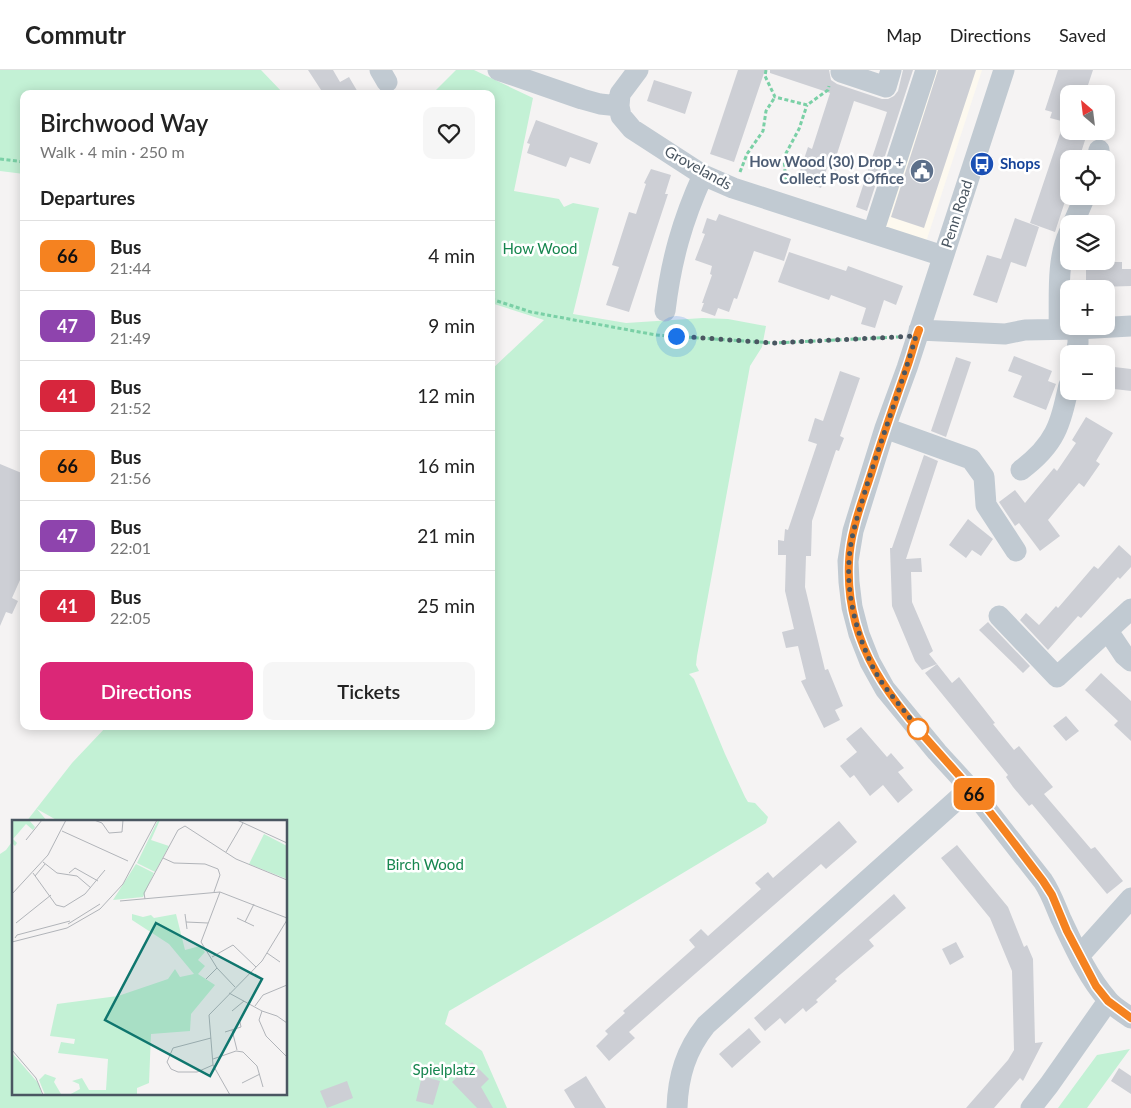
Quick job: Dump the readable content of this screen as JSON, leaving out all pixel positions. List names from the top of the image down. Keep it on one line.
{"streets":{"street":["Grovelands","Penn Road"]},"crossings":[["Grovelands","Penn Road"]],"parks":["How Wood","Birch Wood","Spielplatz"],"places":{"bus stop":["Shops"],"public building":["How Wood (30) Drop + Collect Post Office"]},"lines":["bus line 66"],"north":"top left","page":{"header":"Commutr","nav":["Map","Directions","Saved"],"on_map":"66","map_buttons":["+","−"],"heading":[["Birchwood Way","Walk · 4 min · 250 m"],"Departures"],"list":[{"mark":"66","name":"Bus","note":"21:44","value":"4 min"},{"mark":"47","name":"Bus","note":"21:49","value":"9 min"},{"mark":"41","name":"Bus","note":"21:52","value":"12 min"},{"mark":"66","name":"Bus","note":"21:56","value":"16 min"},{"mark":"47","name":"Bus","note":"22:01","value":"21 min"},{"mark":"41","name":"Bus","note":"22:05","value":"25 min"}],"buttons":["Directions","Tickets"]}}
